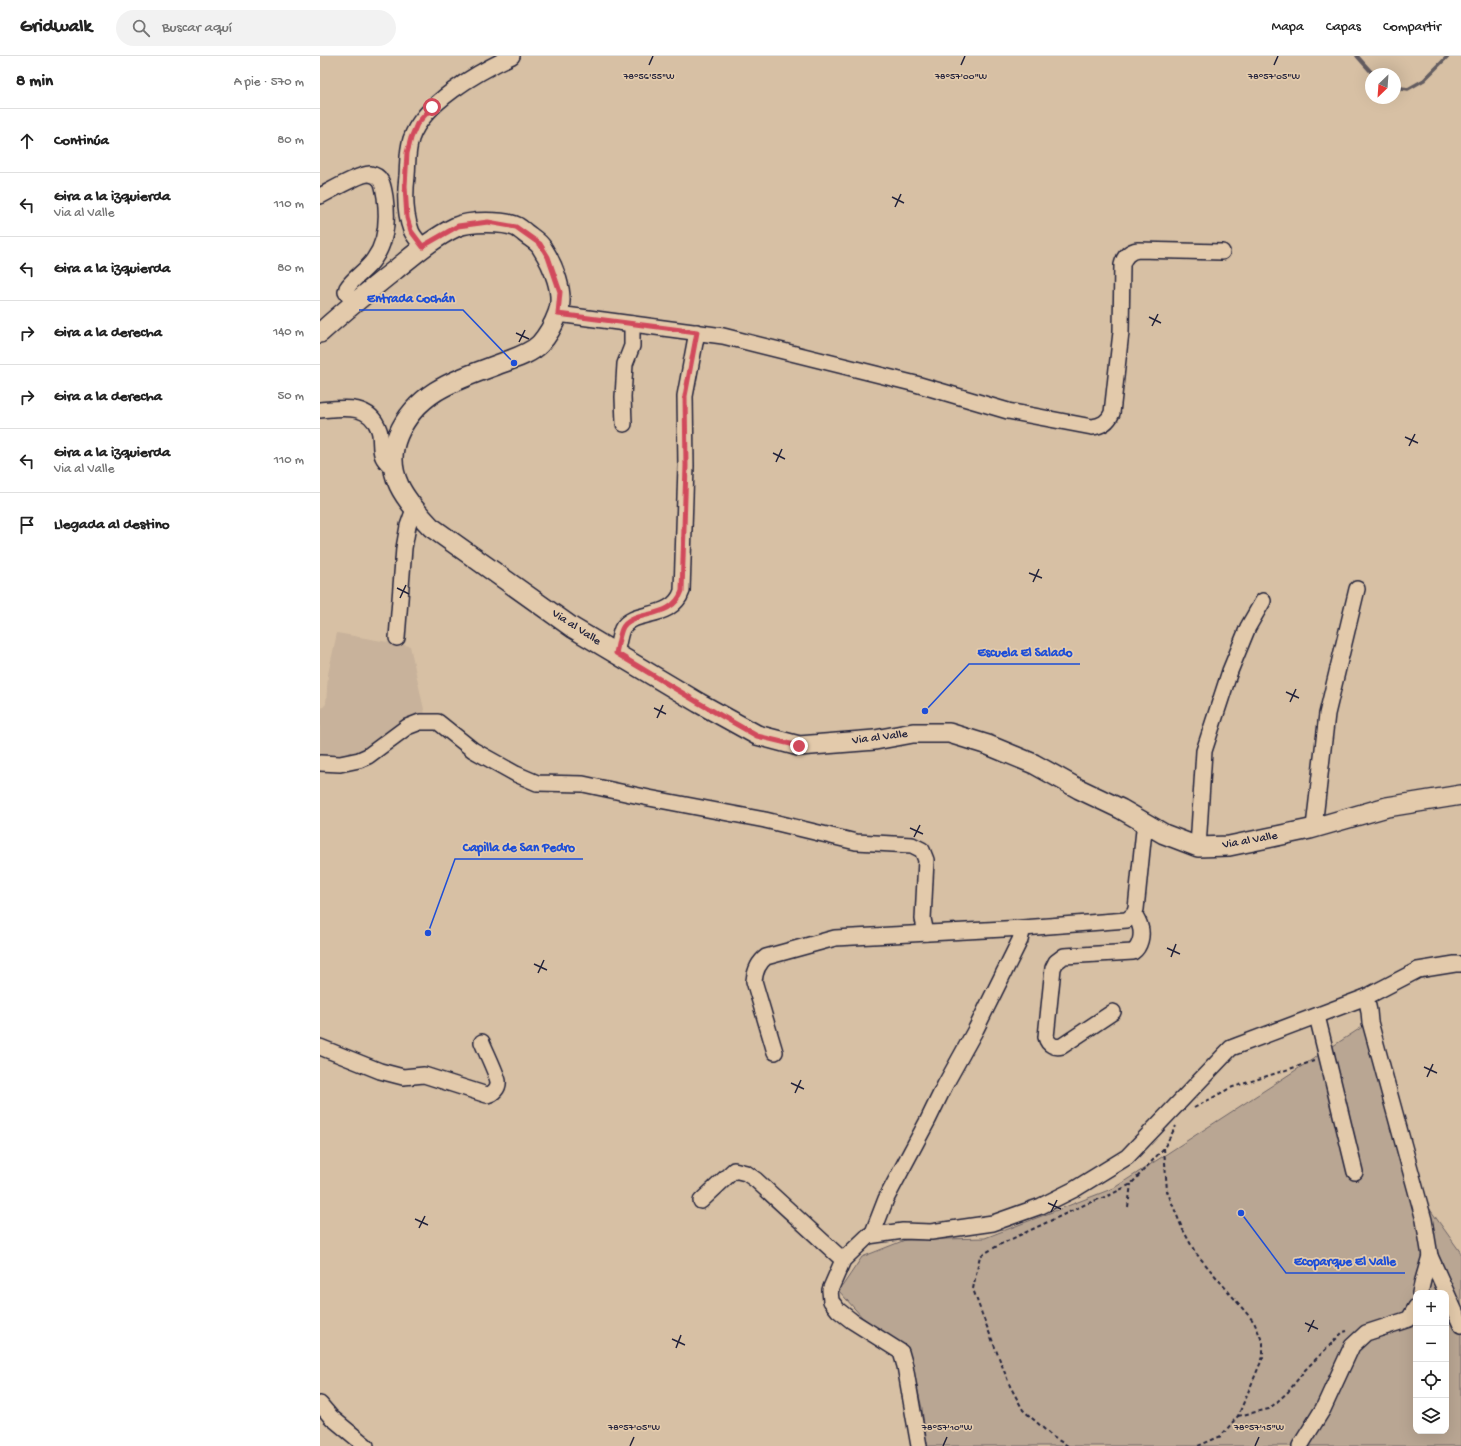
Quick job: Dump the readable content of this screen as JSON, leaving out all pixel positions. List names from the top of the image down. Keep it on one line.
{"streets":{"main road":["Via al Valle"]},"places":["Entrada Cochán","Escuela El Salado","Capilla de San Pedro","Ecoparque El Valle"],"north":"bottom left","page":{"header":"Gridwalk","search":"Buscar aquí","nav":["Mapa","Capas","Compartir"],"heading":["8 min","A pie · 570 m"],"list":[["Continúa","80 m"],["Gira a la izquierda","Via al Valle","110 m"],["Gira a la izquierda","80 m"],["Gira a la derecha","140 m"],["Gira a la derecha","50 m"],["Gira a la izquierda","Via al Valle","110 m"],"Llegada al destino"],"map_buttons":["+","−"]},"coordinates":["78°56'55\"W","78°57'00\"W","78°57'05\"W","78°57'10\"W","78°57'15\"W"]}
